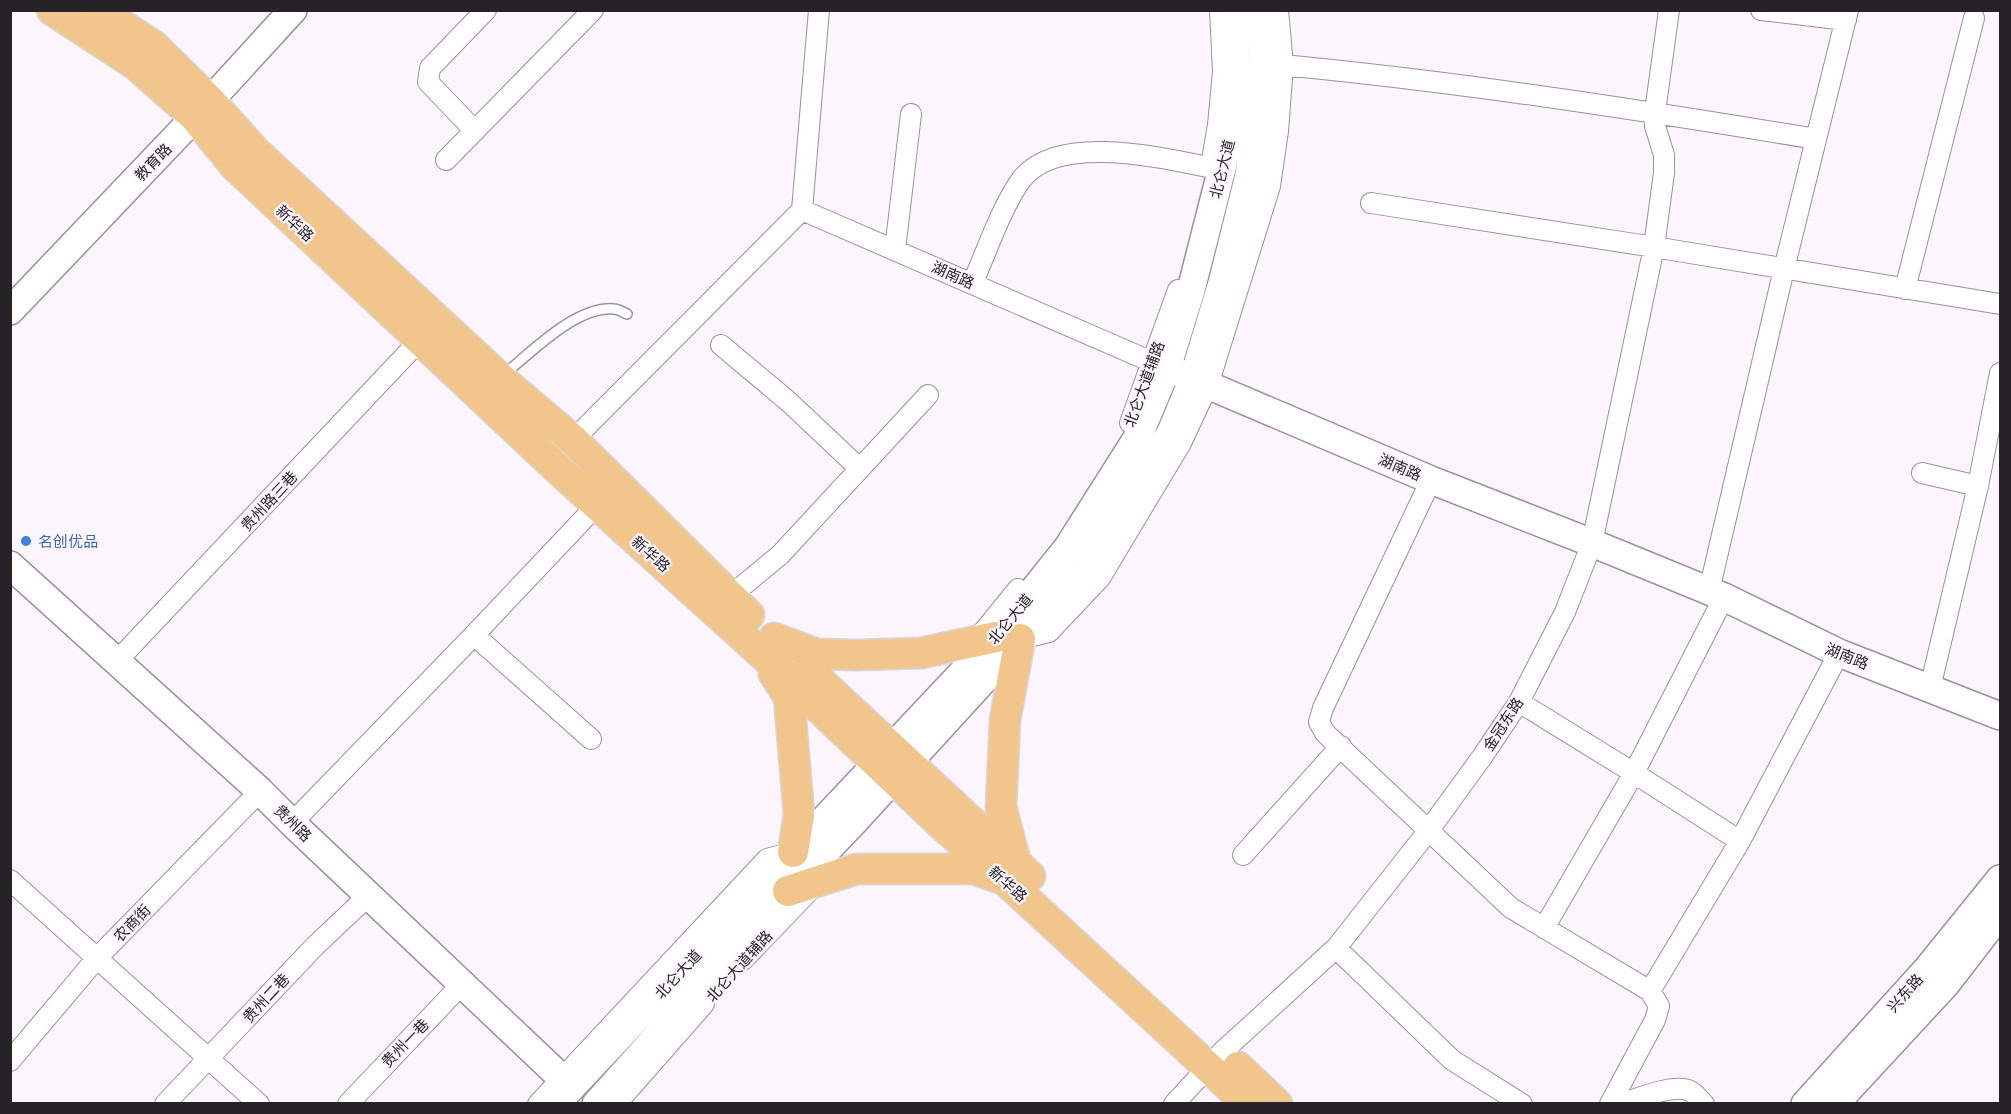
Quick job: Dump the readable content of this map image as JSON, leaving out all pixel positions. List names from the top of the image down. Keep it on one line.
{"streets":{"main road":["教育路","北仑大道","新华路","湖南路","贵州路","兴东路"],"street":["北仑大道辅路","贵州路三巷","金冠东路","农商街","贵州二巷","贵州一巷"]},"crossings":[["教育路","新华路"],["北仑大道","新华路"],["北仑大道","湖南路"],["北仑大道","北仑大道辅路"],["北仑大道","贵州路"],["新华路","贵州路三巷"],["新华路","金冠东路"],["湖南路","金冠东路"],["贵州路三巷","贵州路"],["贵州路","农商街"],["贵州路","贵州二巷"],["贵州路","贵州一巷"]],"places":["名创优品"]}
